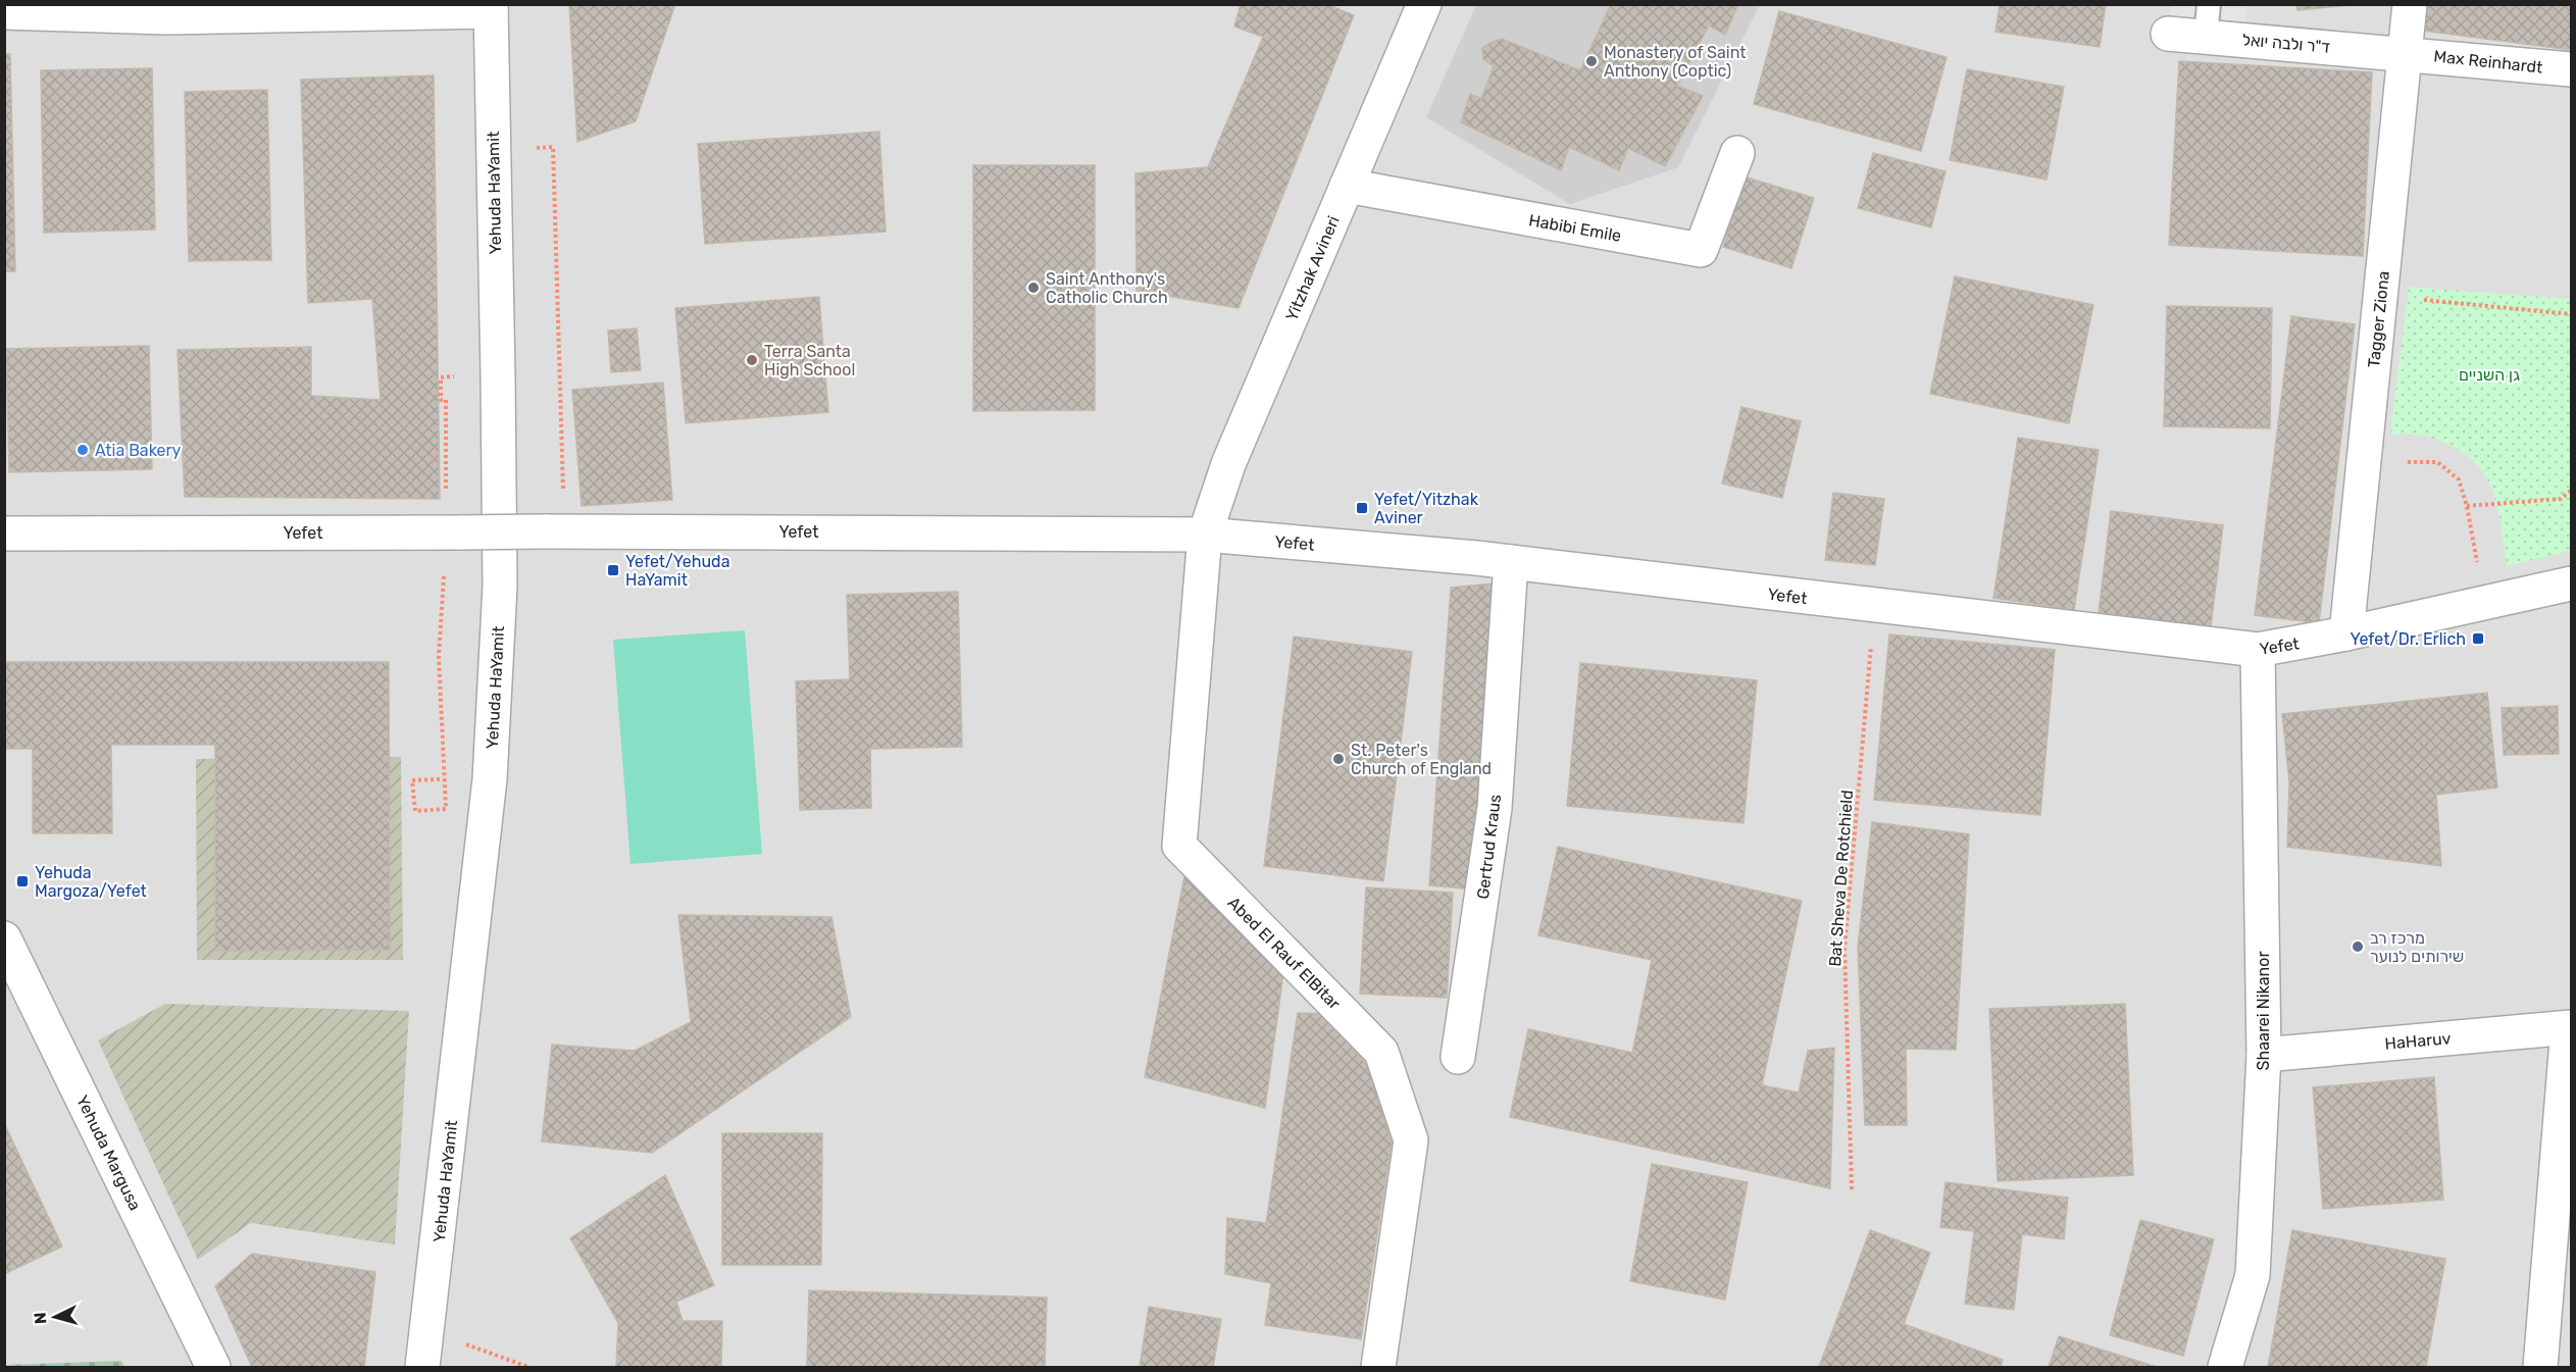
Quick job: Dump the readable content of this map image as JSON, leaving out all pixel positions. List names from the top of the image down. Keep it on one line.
{"streets":{"street":["ד\"ר ולבה יואל","Max Reinhardt","Yehuda HaYamit","Habibi Emile","Yitzhak Avineri","Tagger Ziona","Yefet","Gertrud Kraus","Abed El Rauf ElBitar","Shaarei Nikanor","HaHaruv","Yehuda Margusa"],"path":["Bat Sheva De Rotchield"]},"crossings":[["ד\"ר ולבה יואל","Max Reinhardt"],["ד\"ר ולבה יואל","Tagger Ziona"],["Max Reinhardt","Tagger Ziona"],["Habibi Emile","Yitzhak Avineri"],["Yitzhak Avineri","Yefet"],["Yitzhak Avineri","Abed El Rauf ElBitar"],["Tagger Ziona","Yefet"],["Yefet","Gertrud Kraus"],["Yefet","Bat Sheva De Rotchield"],["Yefet","Abed El Rauf ElBitar"],["Yefet","Shaarei Nikanor"],["Shaarei Nikanor","HaHaruv"]],"parks":["גן השניים"],"places":{"other":["Monastery of Saint Anthony (Coptic)","Saint Anthony's Catholic Church","Terra Santa High School","Atia Bakery","St. Peter's Church of England","מרכז רב שירותים לנוער"],"transit":["Yefet/Yitzhak Aviner","Yefet/Yehuda HaYamit","Yefet/Dr. Erlich","Yehuda Margoza/Yefet"]},"north":"left"}
